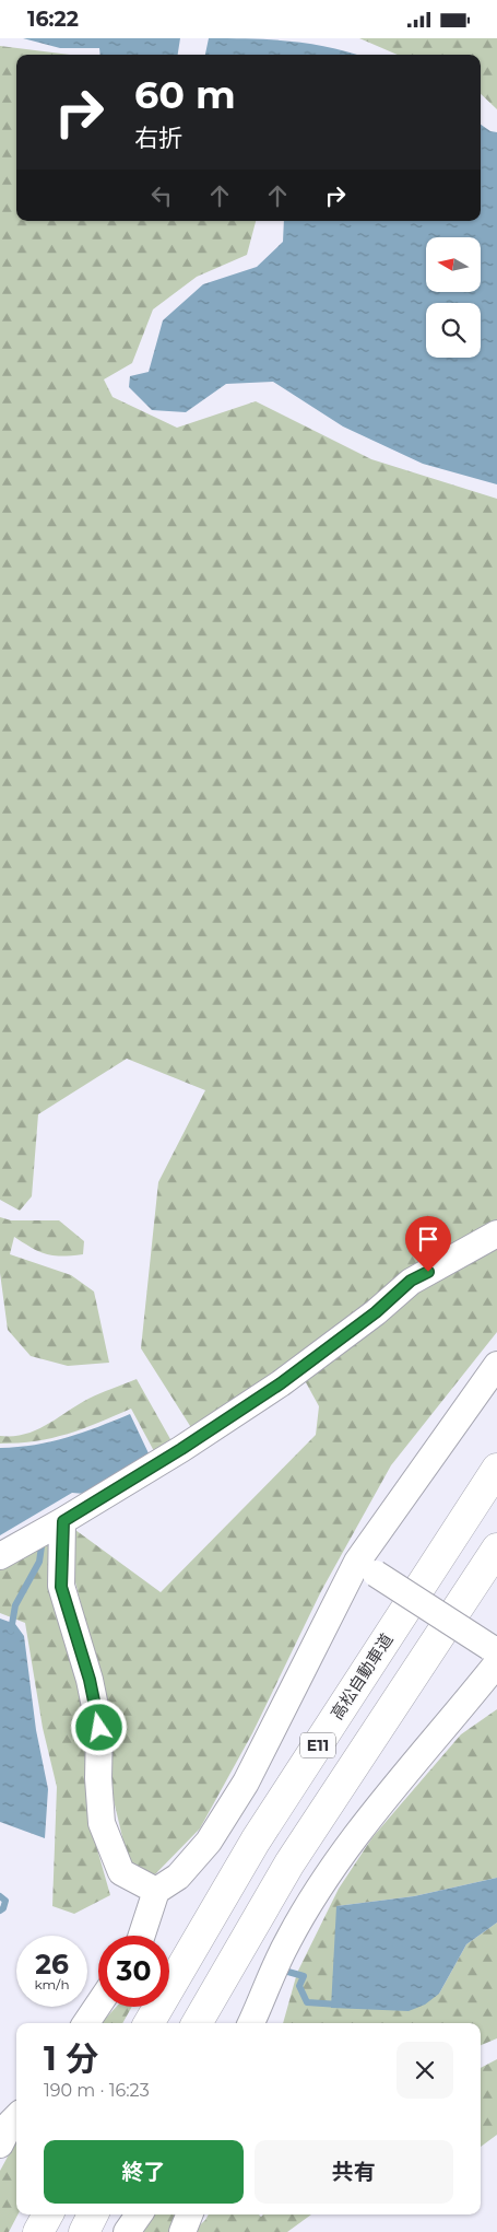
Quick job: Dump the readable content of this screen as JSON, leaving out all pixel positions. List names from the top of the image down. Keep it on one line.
{"streets":{"highway":["高松自動車道","E11"]},"north":"left","page":{"status":"16:22","turn":["60 m","右折"],"speed":"26 km/h","limit":"30","heading":["1 分","190 m · 16:23"],"buttons":["終了","共有"]}}
